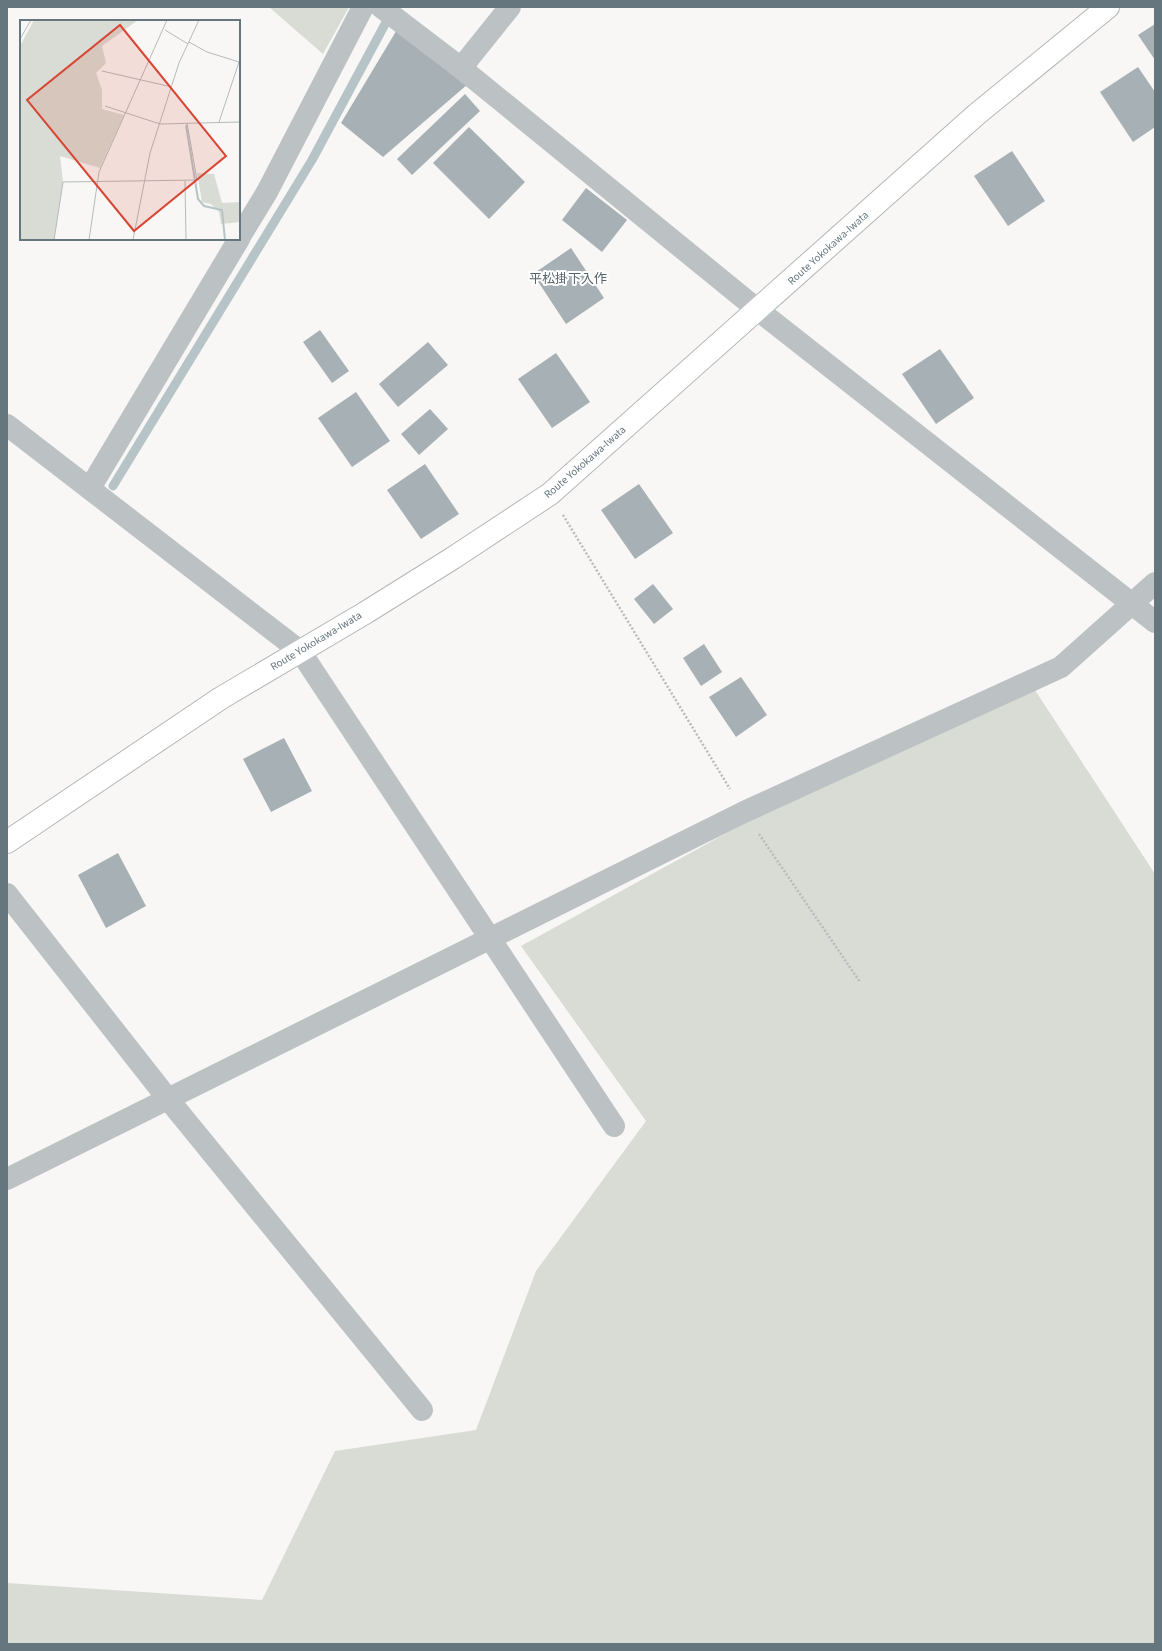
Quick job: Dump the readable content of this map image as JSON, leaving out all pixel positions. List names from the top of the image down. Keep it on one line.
{"streets":{"main road":["Route Yokokawa-Iwata"]},"districts":["平松掛下入作"]}
